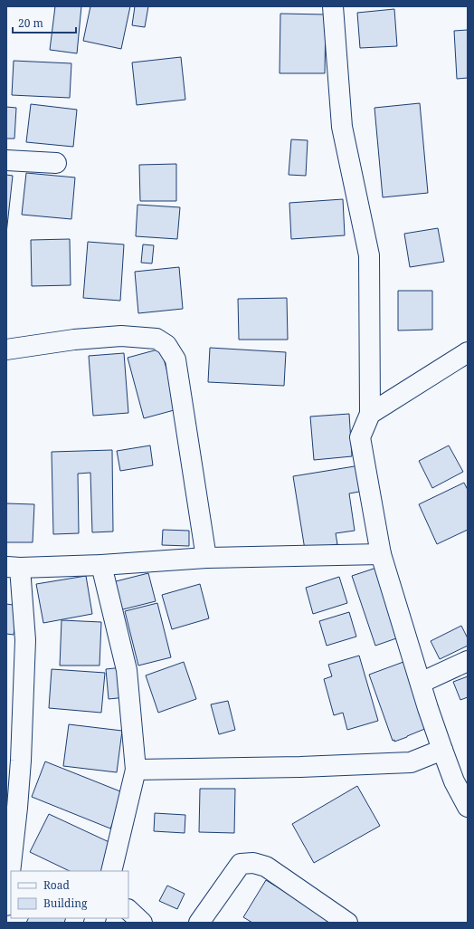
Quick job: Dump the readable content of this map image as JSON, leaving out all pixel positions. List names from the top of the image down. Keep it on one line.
{"legend":["Road","Building"],"scale_bar":"20 m"}
